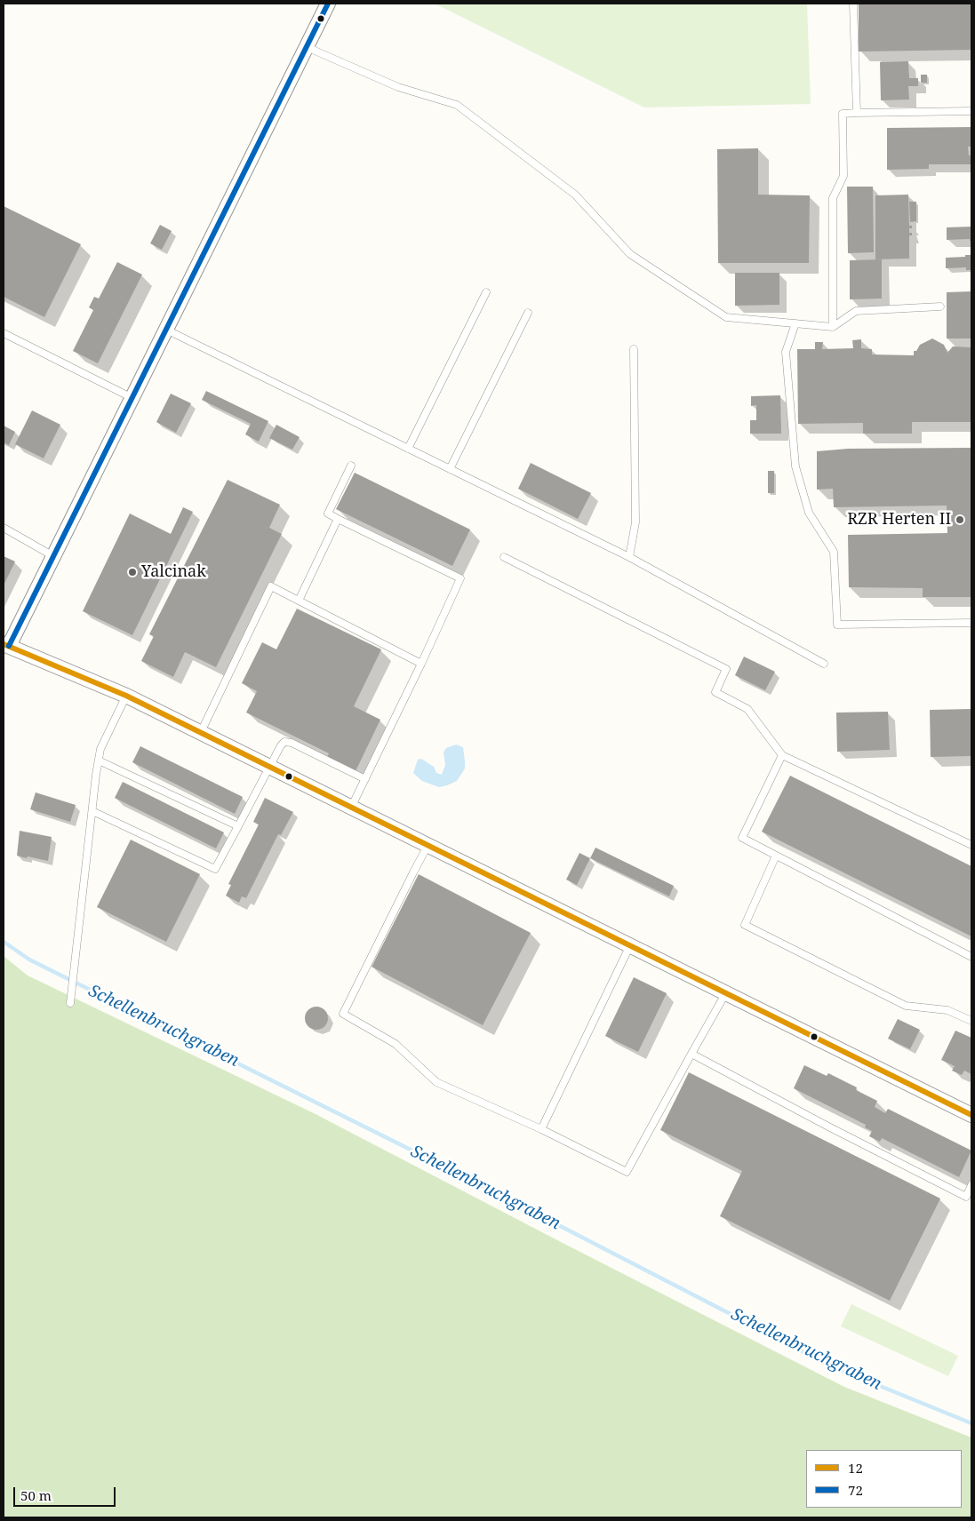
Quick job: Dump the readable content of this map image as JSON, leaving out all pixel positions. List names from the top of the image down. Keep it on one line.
{"water":["Schellenbruchgraben"],"places":["RZR Herten II","Yalcinak"],"lines":["transit line 72","transit line 12"],"legend":["12","72"],"scale_bar":"50 m"}
